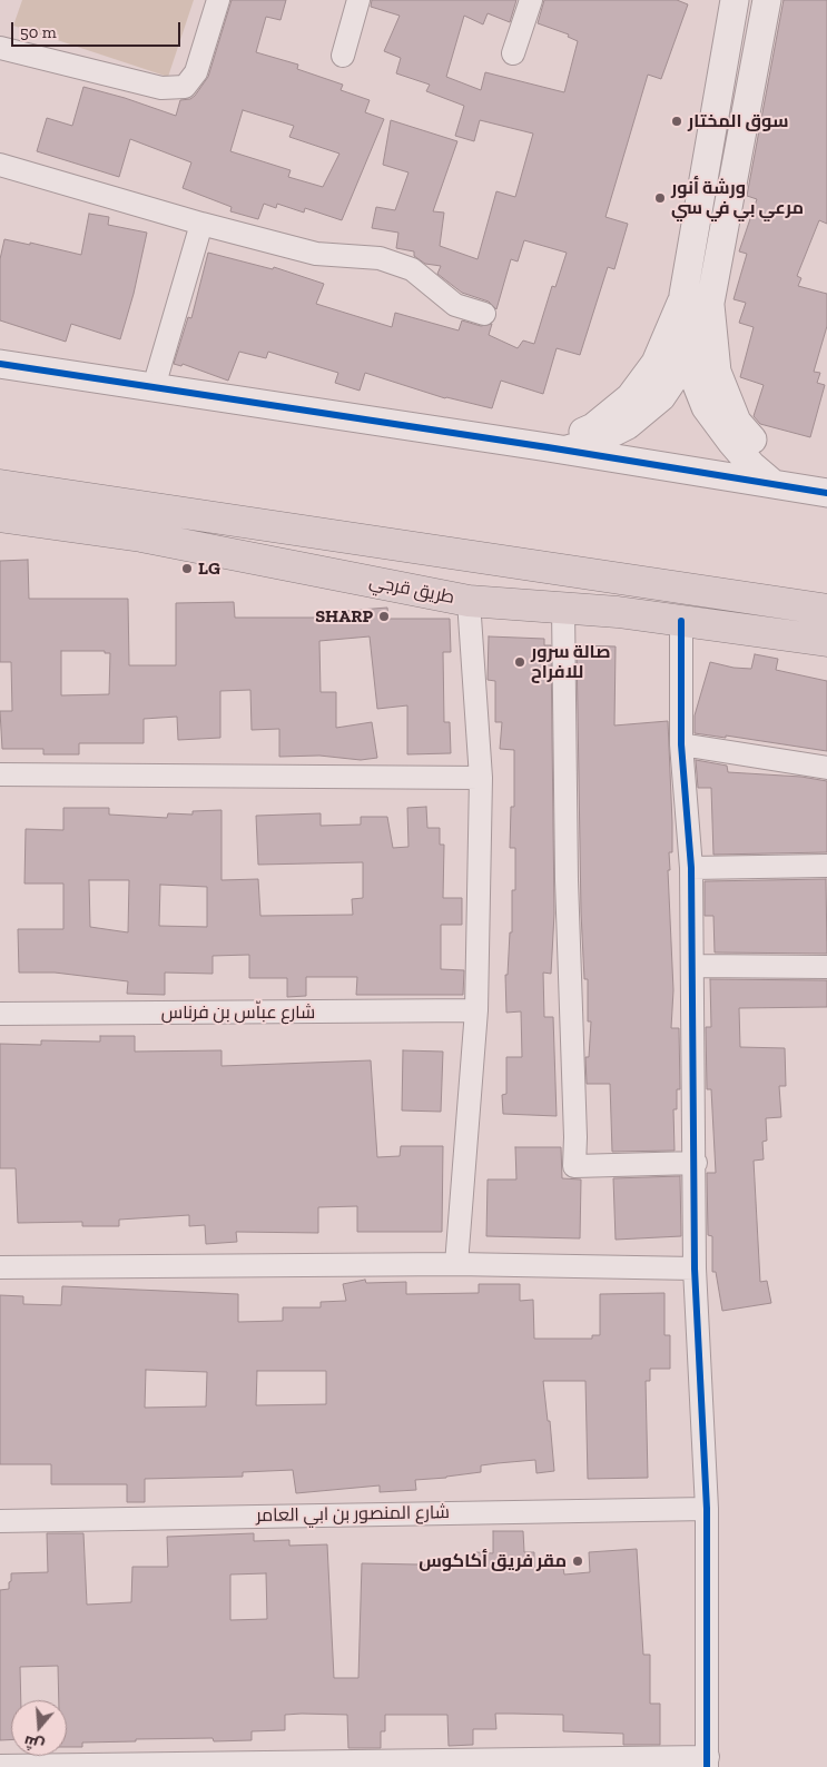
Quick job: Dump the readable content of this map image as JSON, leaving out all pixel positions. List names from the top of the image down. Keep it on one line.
{"streets":{"highway":["طريق قرجي"],"street":["شارع عباّس بن فرناس","شارع المنصور بن ابي العامر"]},"places":["سوق المختار","ورشة أنور مرعي بي في سي","LG","SHARP","صالة سرور للافراح","مقر فريق أكاكوس"],"scale_bar":"50 m","north":"bottom"}
